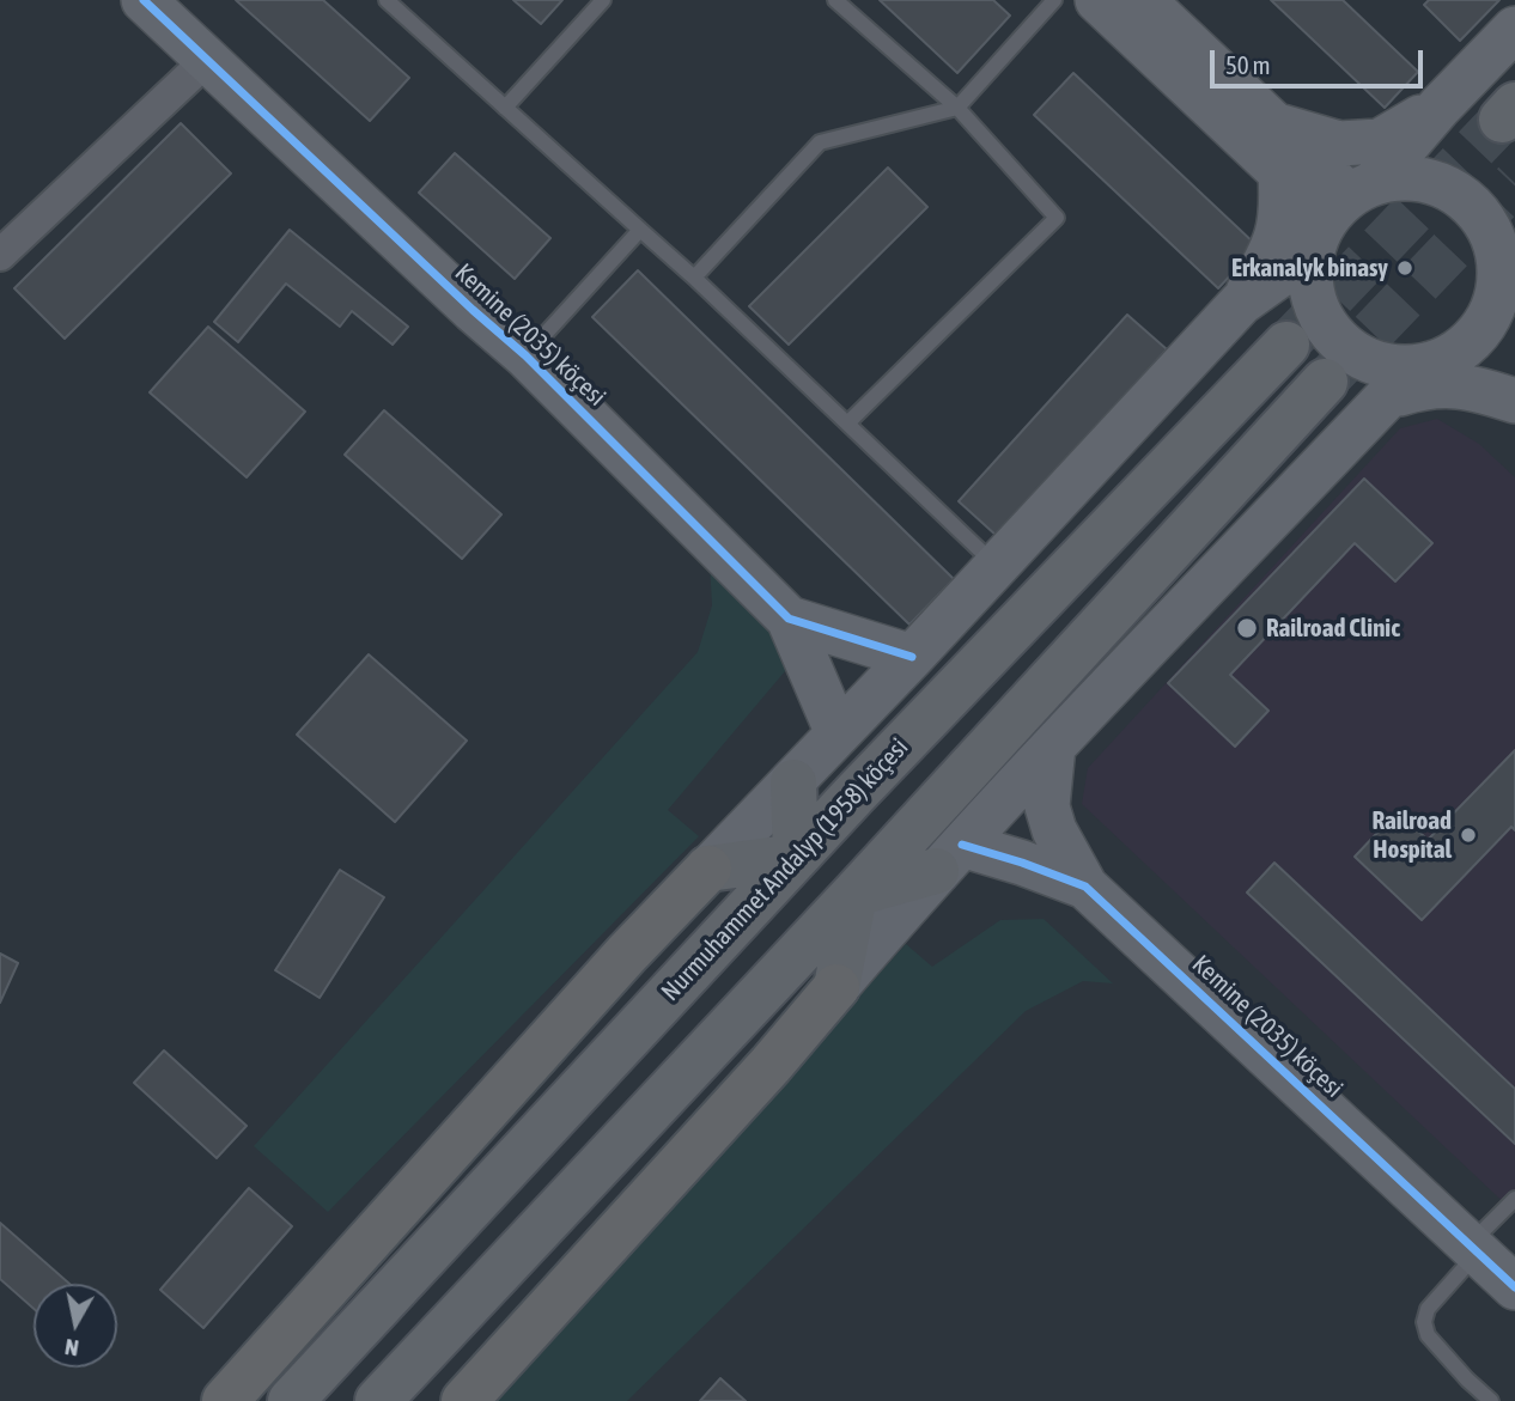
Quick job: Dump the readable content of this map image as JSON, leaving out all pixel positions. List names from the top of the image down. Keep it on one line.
{"streets":{"main road":["Kemine (2035) köçesi","Nurmuhammet Andalyp (1958) köçesi"]},"places":["Erkanalyk binasy","Railroad Clinic","Railroad Hospital"],"scale_bar":"50 m","north":"bottom"}
